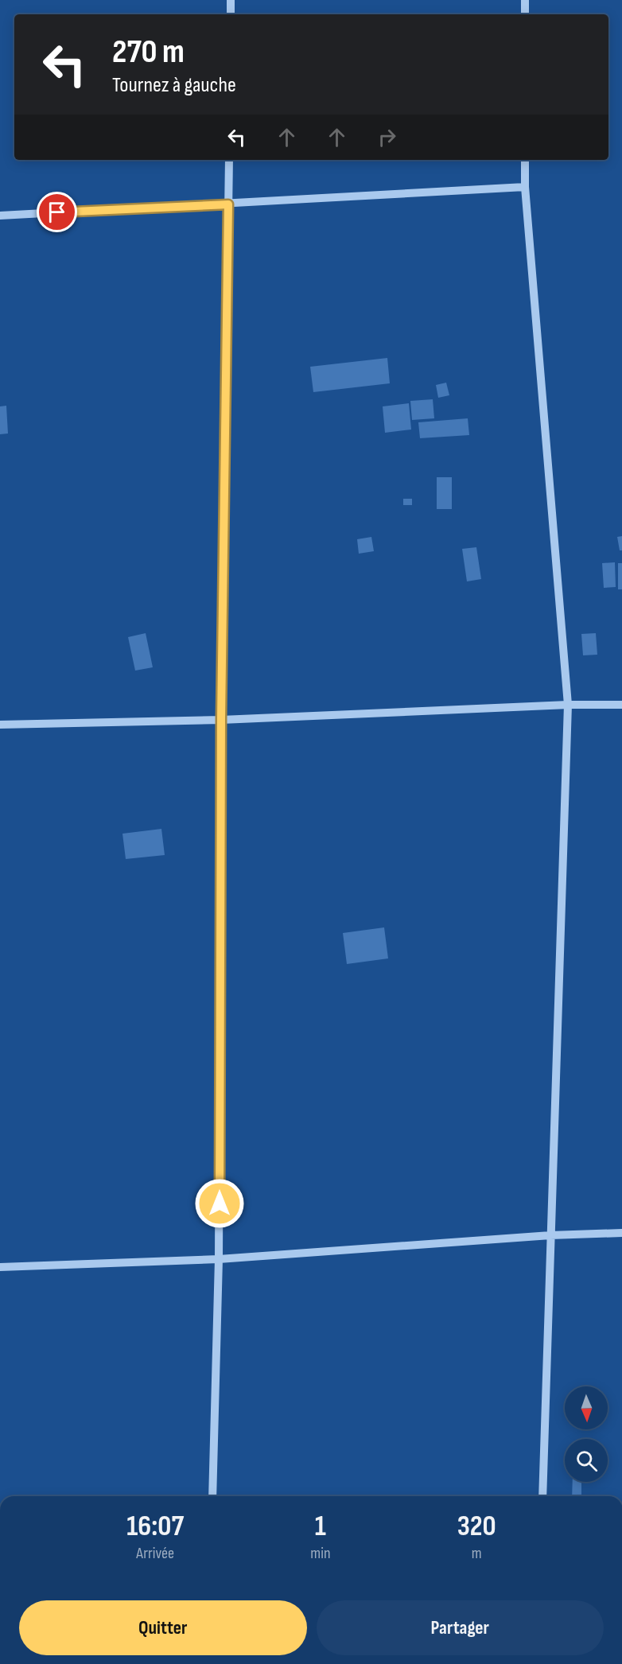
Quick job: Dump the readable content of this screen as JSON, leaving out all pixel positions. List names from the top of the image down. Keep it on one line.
{"north":"bottom","page":{"turn":["270 m","Tournez à gauche"],"eta":["16:07","Arrivée","1","min","320","m"],"buttons":["Quitter","Partager"]}}
